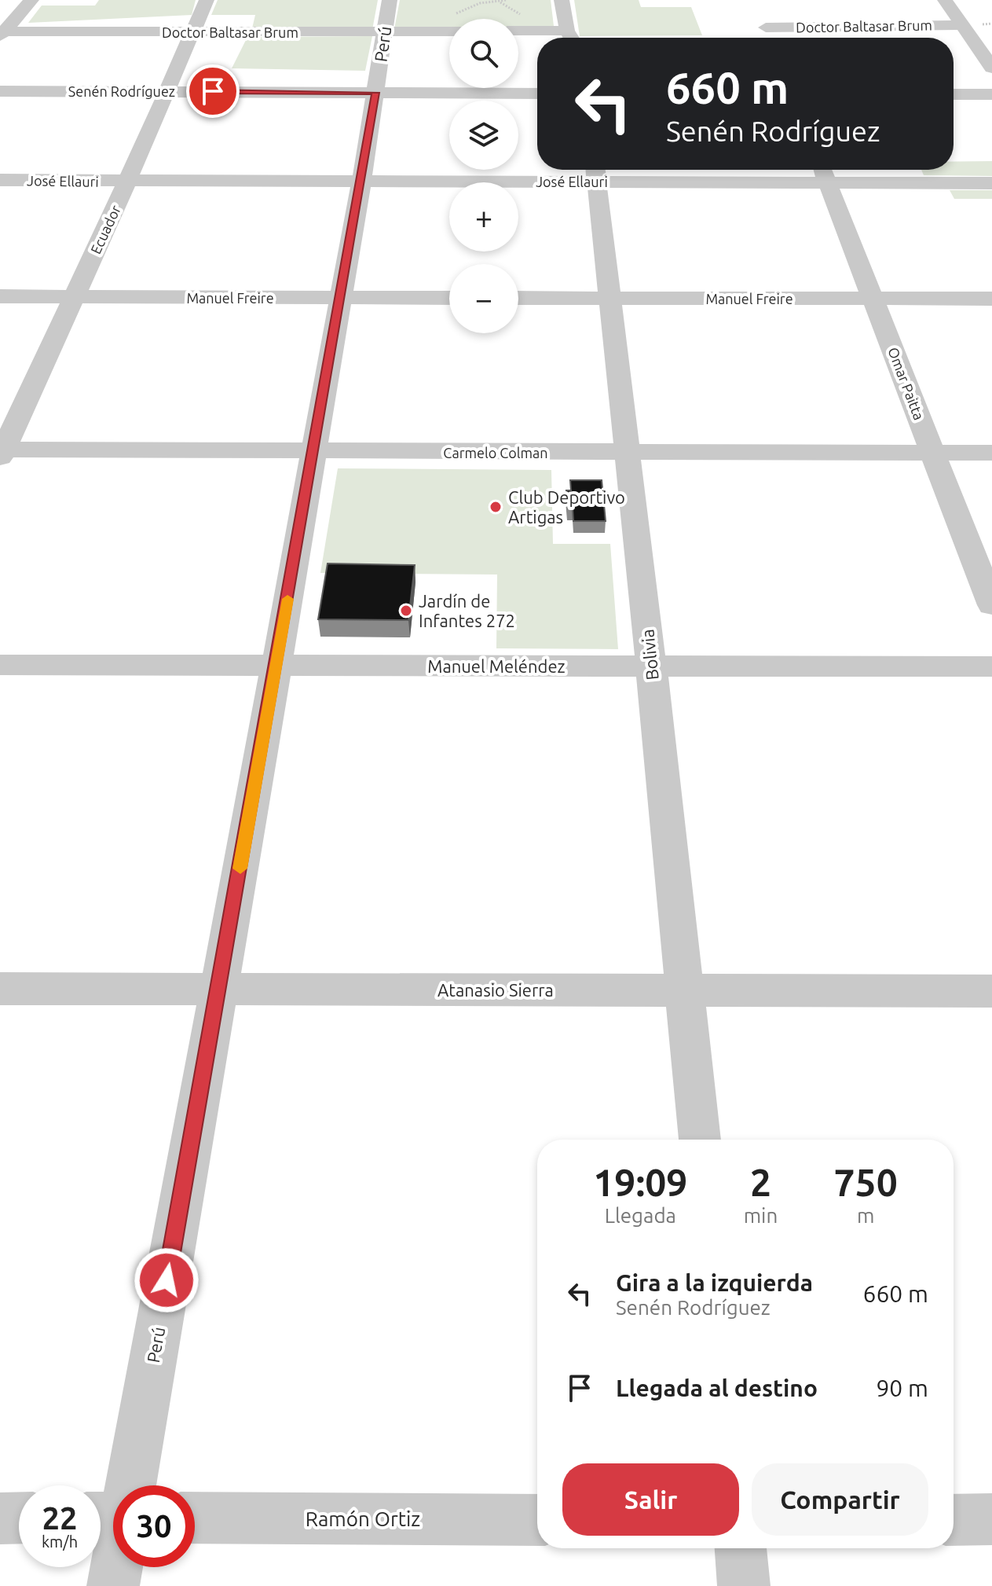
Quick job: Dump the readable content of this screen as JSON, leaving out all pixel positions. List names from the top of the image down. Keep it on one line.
{"streets":{"street":["Doctor Baltasar Brum","Perú","Senén Rodríguez","José Ellauri","Ecuador","Manuel Freire","Omar Paitta","Carmelo Colman","Bolivia","Manuel Meléndez","Atanasio Sierra","Ramón Ortiz"]},"crossings":[["Doctor Baltasar Brum","Perú"],["Doctor Baltasar Brum","Ecuador"],["Perú","Senén Rodríguez"],["Perú","José Ellauri"],["Perú","Manuel Freire"],["Perú","Carmelo Colman"],["Perú","Manuel Meléndez"],["Perú","Atanasio Sierra"],["Senén Rodríguez","Ecuador"],["José Ellauri","Ecuador"],["José Ellauri","Omar Paitta"],["José Ellauri","Bolivia"],["Ecuador","Manuel Freire"],["Ecuador","Carmelo Colman"],["Manuel Freire","Omar Paitta"],["Manuel Freire","Bolivia"],["Omar Paitta","Carmelo Colman"],["Carmelo Colman","Bolivia"],["Bolivia","Manuel Meléndez"],["Bolivia","Atanasio Sierra"]],"places":["Club Deportivo Artigas","Jardín de Infantes 272"],"page":{"map_buttons":["+","−"],"turn":["660 m","Senén Rodríguez"],"eta":["19:09","Llegada","2","min","750","m"],"list":[{"name":"Gira a la izquierda","note":"Senén Rodríguez","value":"660 m"},{"name":"Llegada al destino","value":"90 m"}],"buttons":["Salir","Compartir"],"speed":"22 km/h","limit":"30"}}
